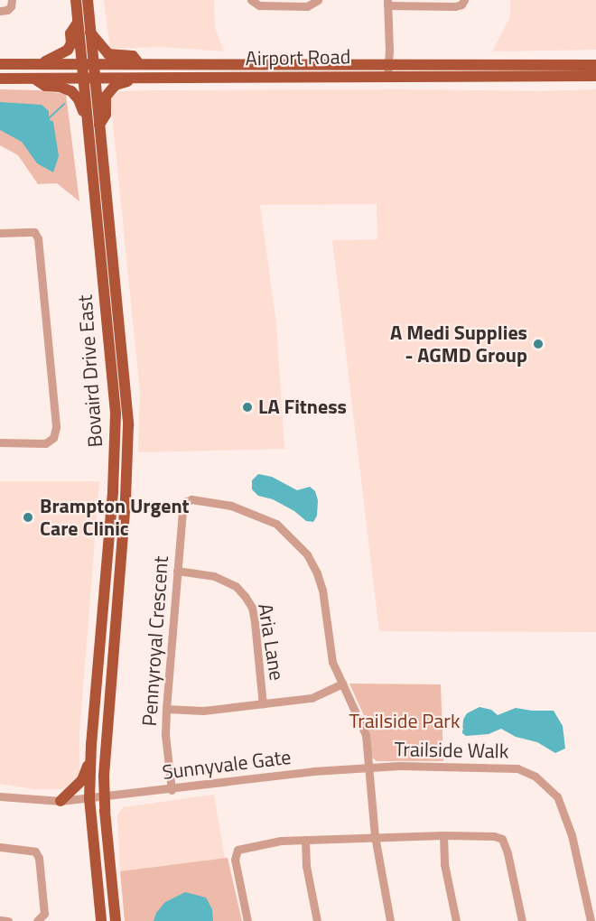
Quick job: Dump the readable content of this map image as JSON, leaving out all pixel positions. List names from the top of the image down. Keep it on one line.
{"streets":{"main road":["Airport Road","Bovaird Drive East"],"street":["Pennyroyal Crescent","Aria Lane","Trailside Walk","Sunnyvale Gate"]},"crossings":[["Airport Road","Bovaird Drive East"],["Bovaird Drive East","Sunnyvale Gate"],["Pennyroyal Crescent","Aria Lane"],["Pennyroyal Crescent","Trailside Walk"],["Pennyroyal Crescent","Sunnyvale Gate"],["Trailside Walk","Sunnyvale Gate"]],"parks":["Trailside Park"],"places":["A Medi Supplies - AGMD Group","LA Fitness","Brampton Urgent Care Clinic"]}
